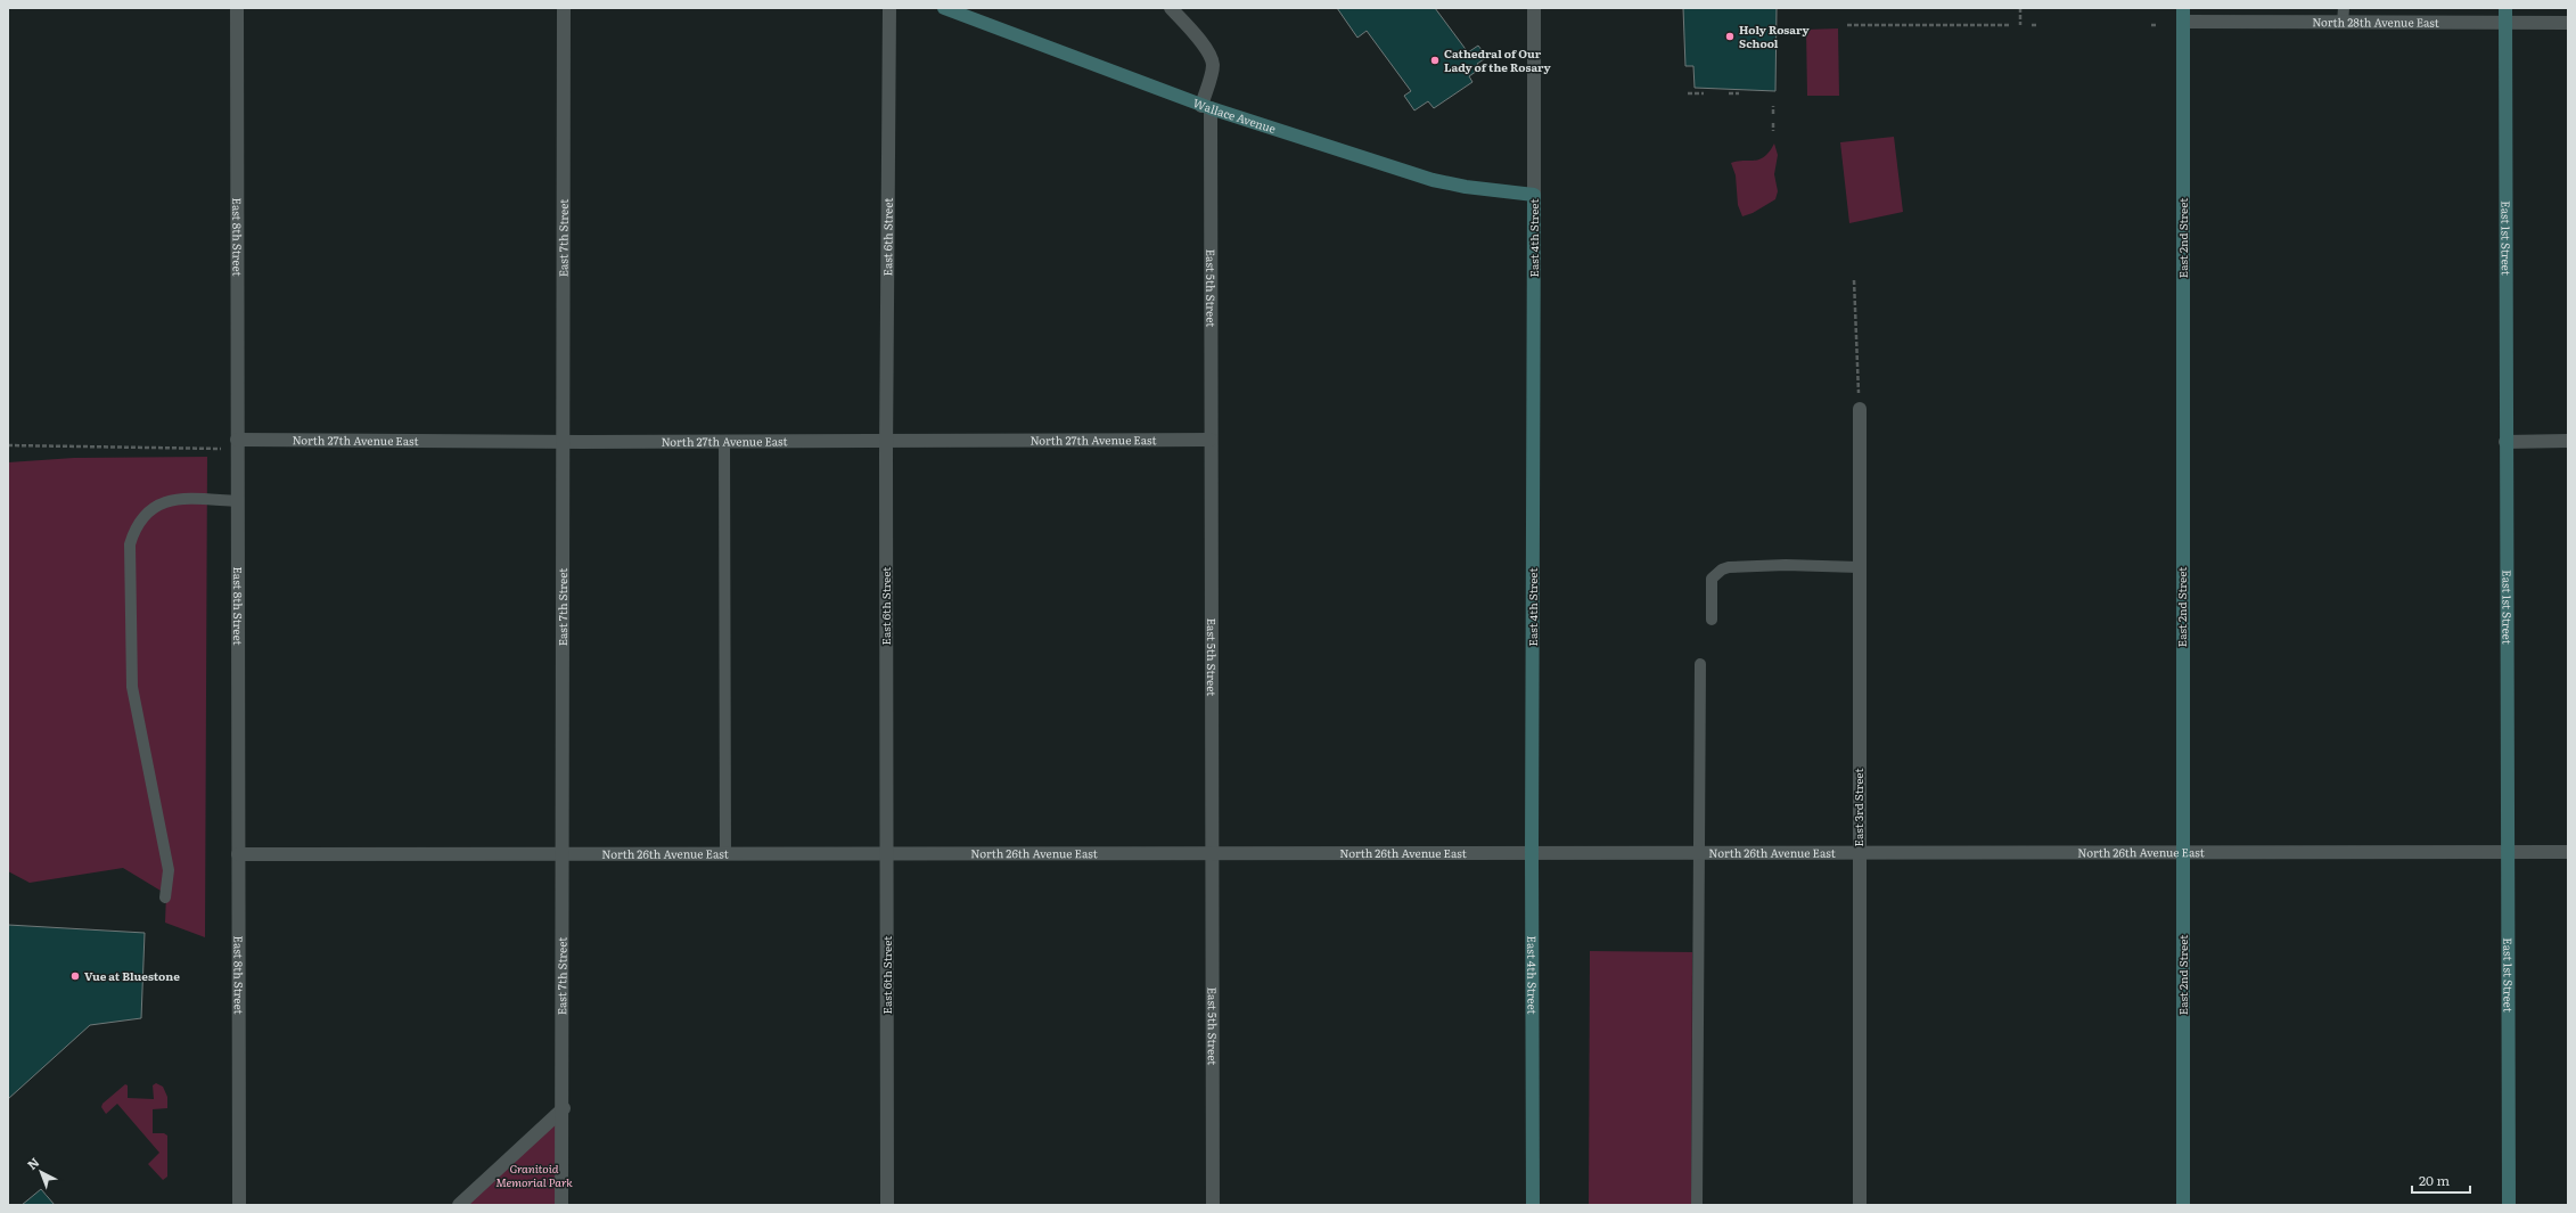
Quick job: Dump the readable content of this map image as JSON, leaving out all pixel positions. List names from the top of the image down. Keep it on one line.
{"streets":{"street":["North 28th Avenue East","Wallace Avenue","East 8th Street","East 7th Street","East 6th Street","East 4th Street","East 2nd Street","East 1st Street","East 5th Street","North 27th Avenue East","East 3rd Street","North 26th Avenue East"]},"crossings":[["North 28th Avenue East","East 2nd Street"],["North 28th Avenue East","East 1st Street"],["Wallace Avenue","East 4th Street"],["Wallace Avenue","East 5th Street"],["East 8th Street","North 27th Avenue East"],["East 8th Street","North 26th Avenue East"],["East 7th Street","North 27th Avenue East"],["East 7th Street","North 26th Avenue East"],["East 6th Street","North 27th Avenue East"],["East 6th Street","North 26th Avenue East"],["East 4th Street","North 26th Avenue East"],["East 2nd Street","North 26th Avenue East"],["East 1st Street","North 26th Avenue East"],["East 5th Street","North 27th Avenue East"],["East 5th Street","North 26th Avenue East"],["East 3rd Street","North 26th Avenue East"]],"parks":["Granitoid Memorial Park"],"places":["Holy Rosary School","Cathedral of Our Lady of the Rosary","Vue at Bluestone"],"scale_bar":"20 m","north":"top left"}
